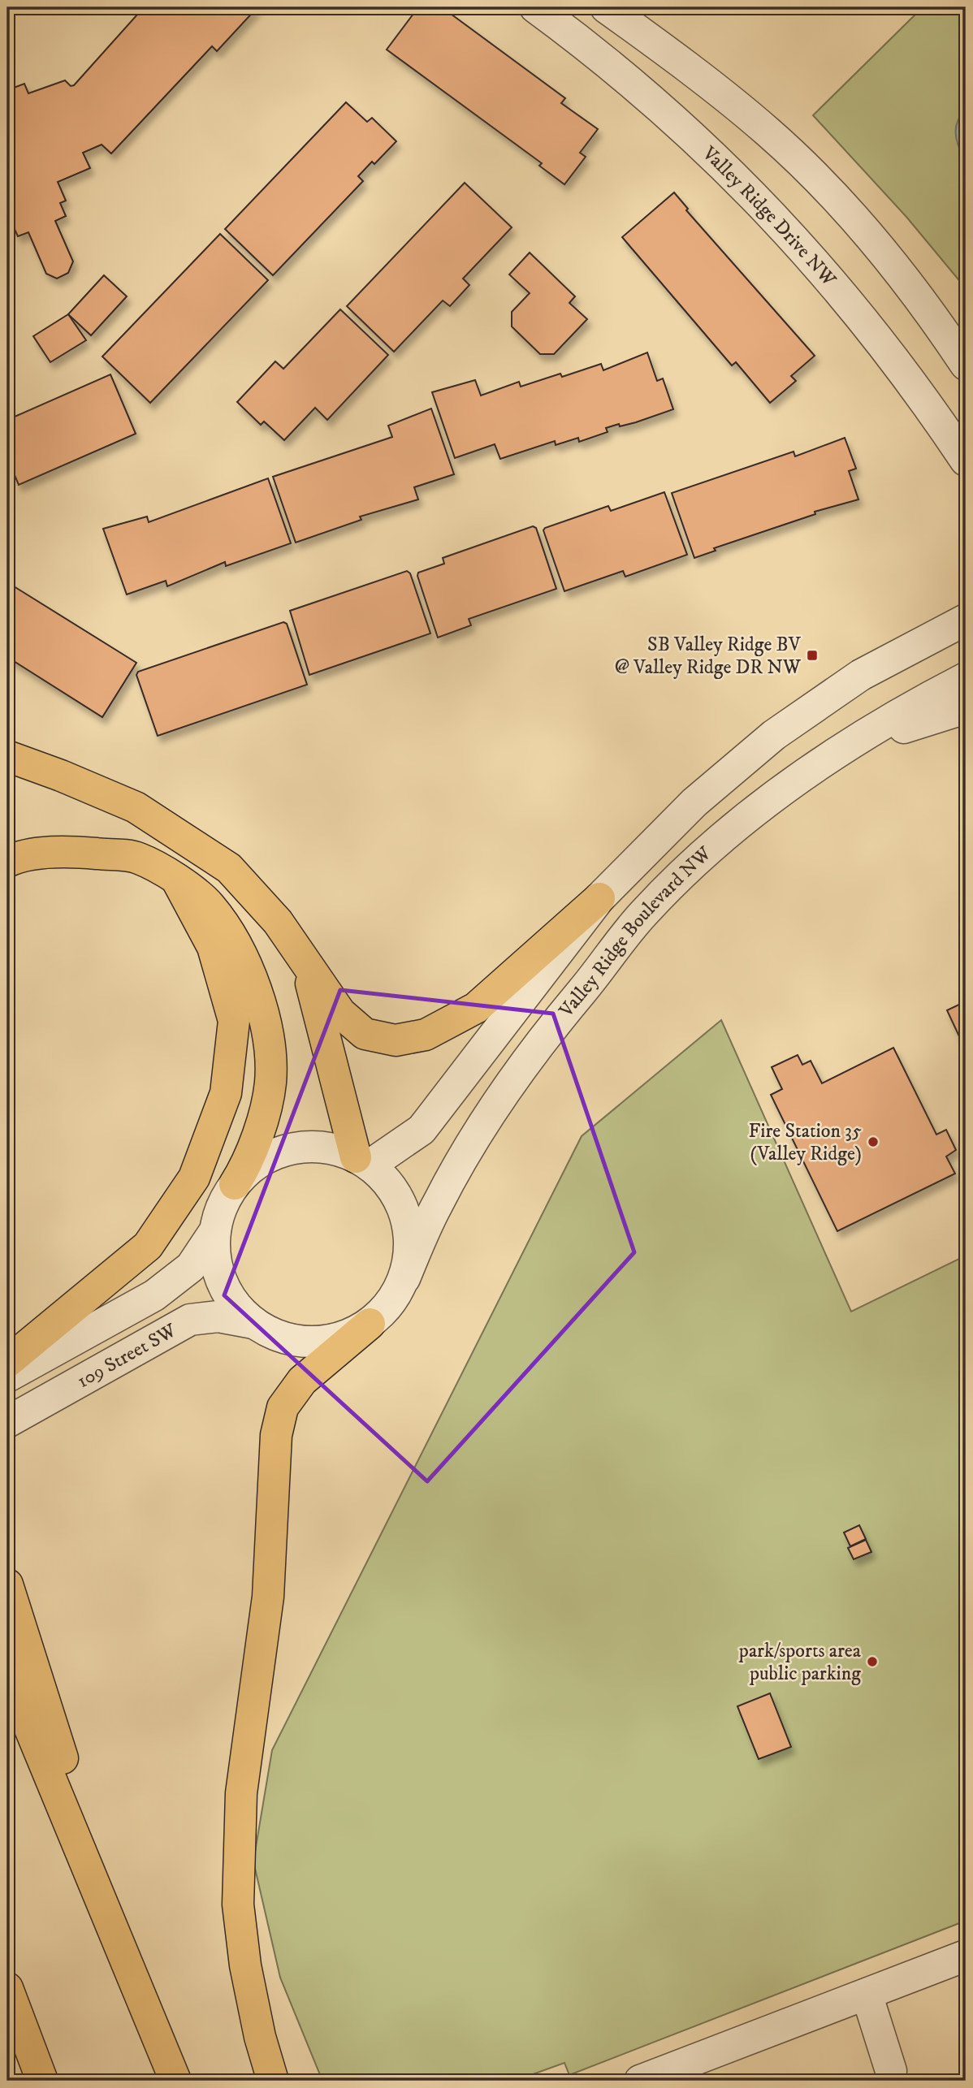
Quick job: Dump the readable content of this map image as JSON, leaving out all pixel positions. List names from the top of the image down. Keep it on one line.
{"streets":{"street":["Valley Ridge Drive NW","Valley Ridge Boulevard NW","109 Street SW"]},"crossings":[["Valley Ridge Boulevard NW","109 Street SW"]],"places":{"transit":["SB Valley Ridge BV @ Valley Ridge DR NW"],"other":["Fire Station 35 (Valley Ridge)","park/sports area public parking"]}}
